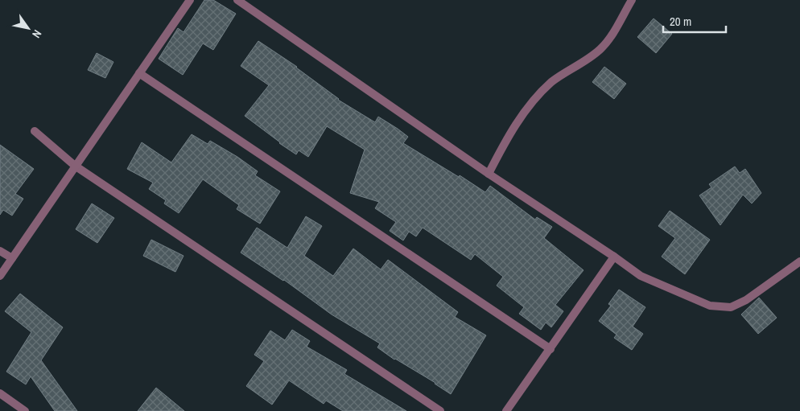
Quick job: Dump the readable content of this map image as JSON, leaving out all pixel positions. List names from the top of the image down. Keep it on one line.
{"scale_bar":"20 m","north":"bottom right"}
